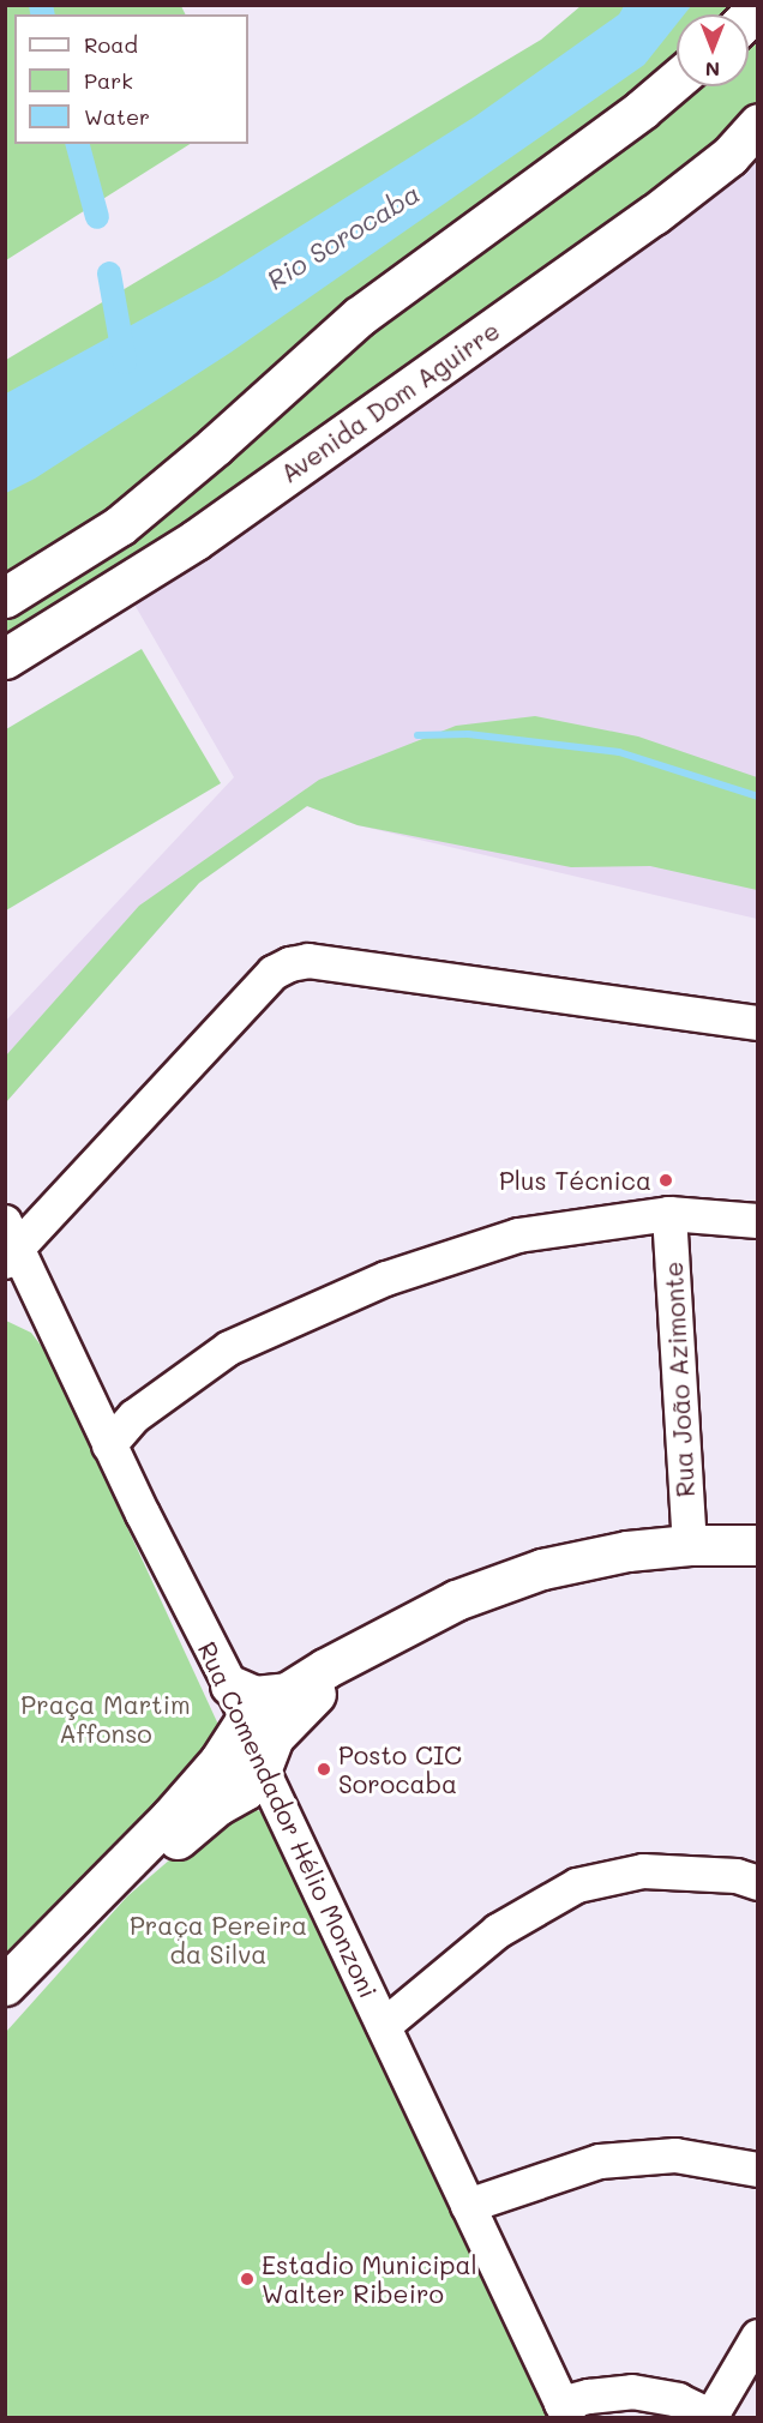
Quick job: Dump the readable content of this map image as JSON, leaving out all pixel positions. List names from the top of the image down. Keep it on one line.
{"streets":{"main road":["Avenida Dom Aguirre"],"street":["Rua João Azimonte","Rua Comendador Hélio Monzoni"]},"water":["Rio Sorocaba"],"parks":["Praça Martim Affonso","Praça Pereira da Silva"],"places":["Plus Técnica","Posto CIC Sorocaba","Estadio Municipal Walter Ribeiro"],"legend":["Road","Park","Water"],"north":"bottom"}
